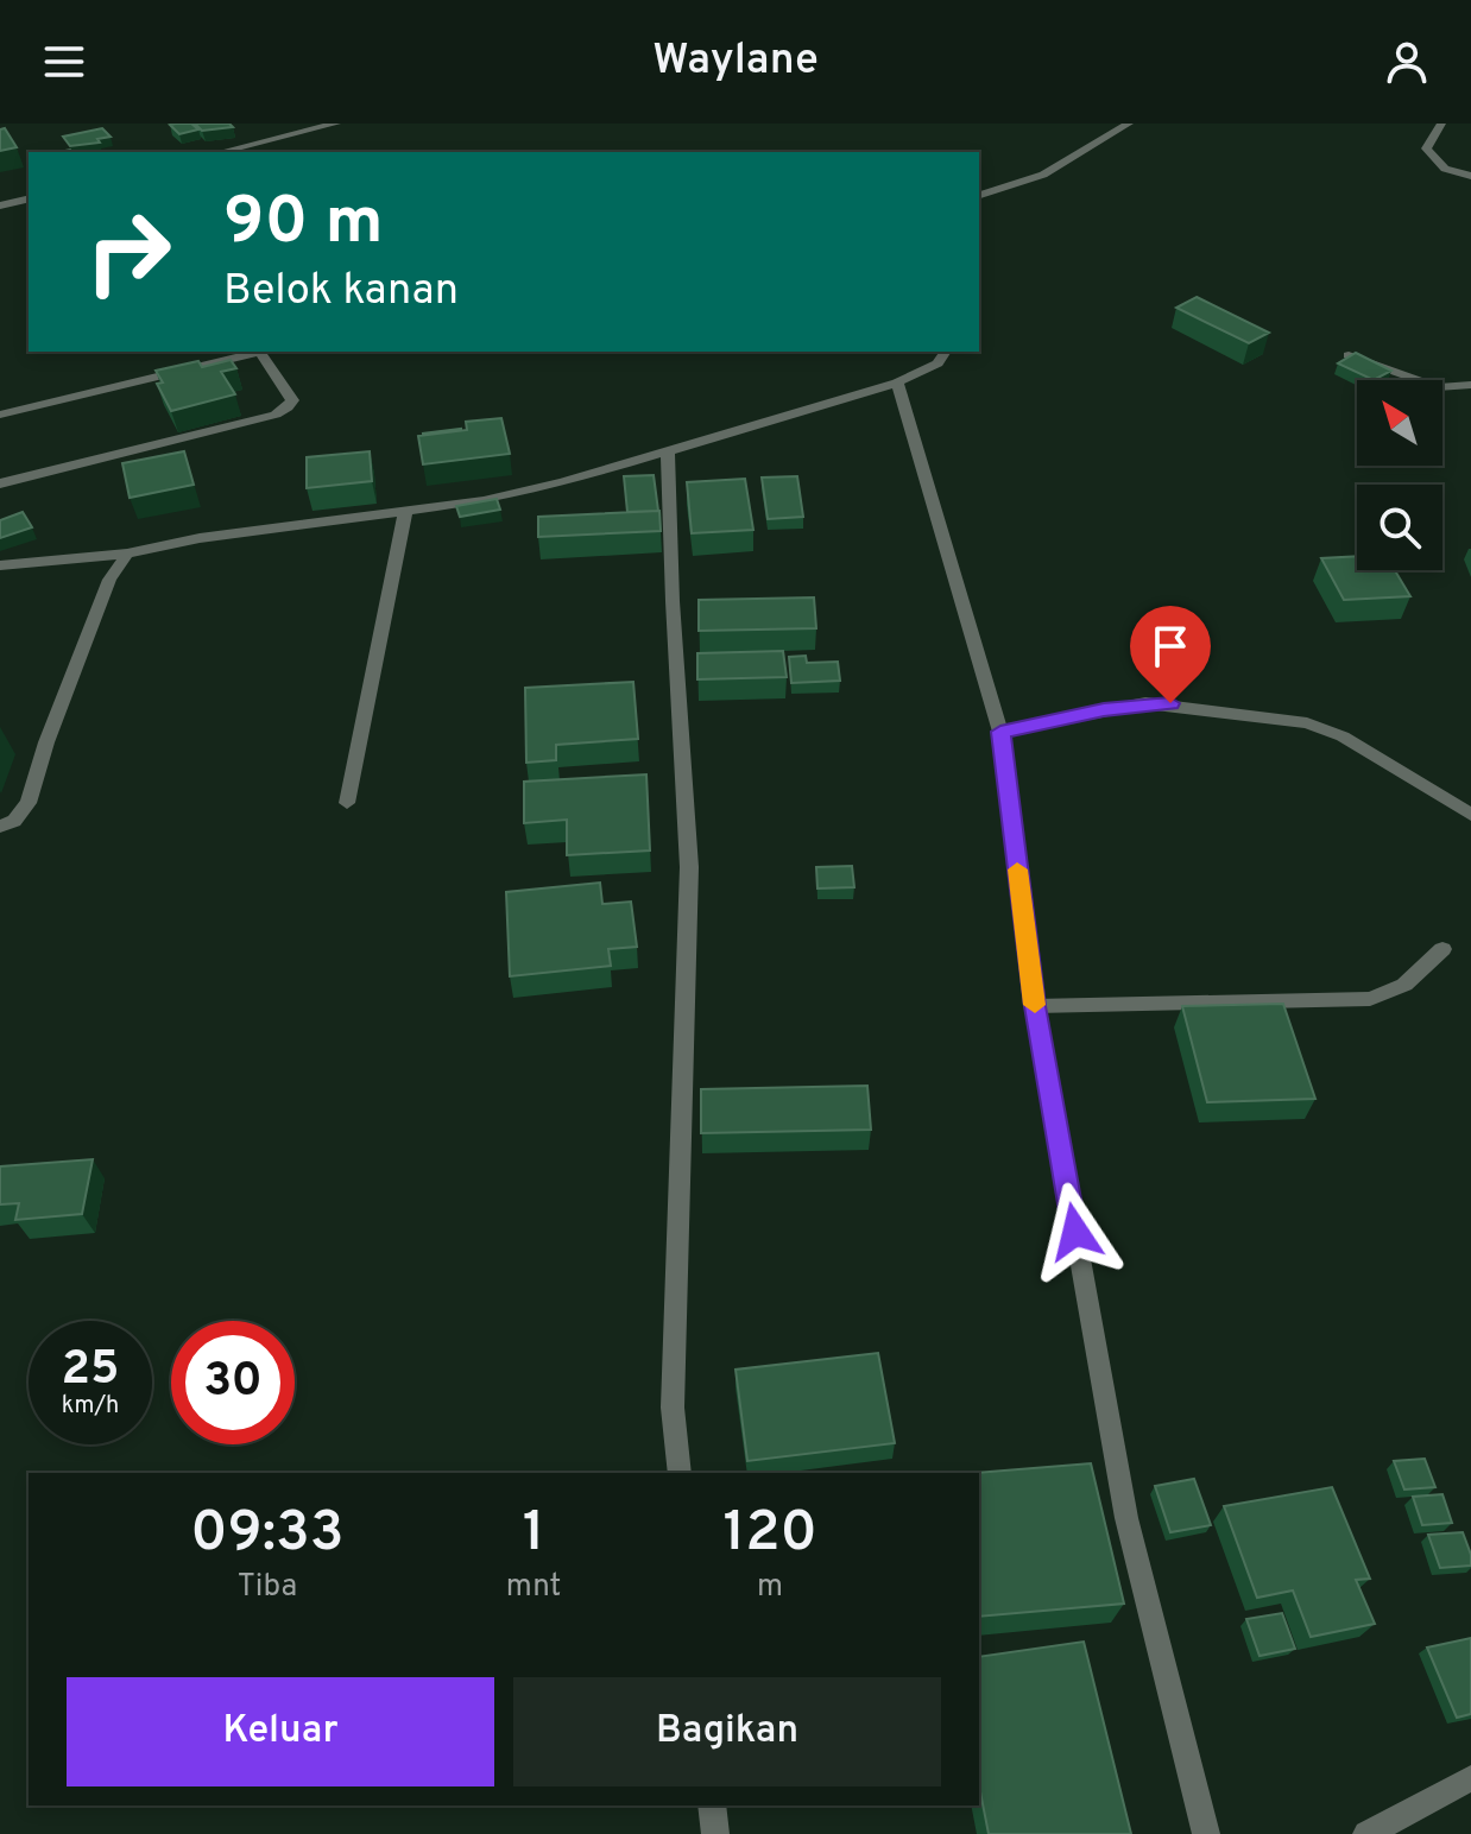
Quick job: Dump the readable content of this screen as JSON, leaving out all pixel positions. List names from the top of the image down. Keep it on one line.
{"north":"top left","page":{"header":"Waylane","turn":["90 m","Belok kanan"],"speed":"25 km/h","limit":"30","eta":["09:33","Tiba","1","mnt","120","m"],"buttons":["Keluar","Bagikan"]}}
